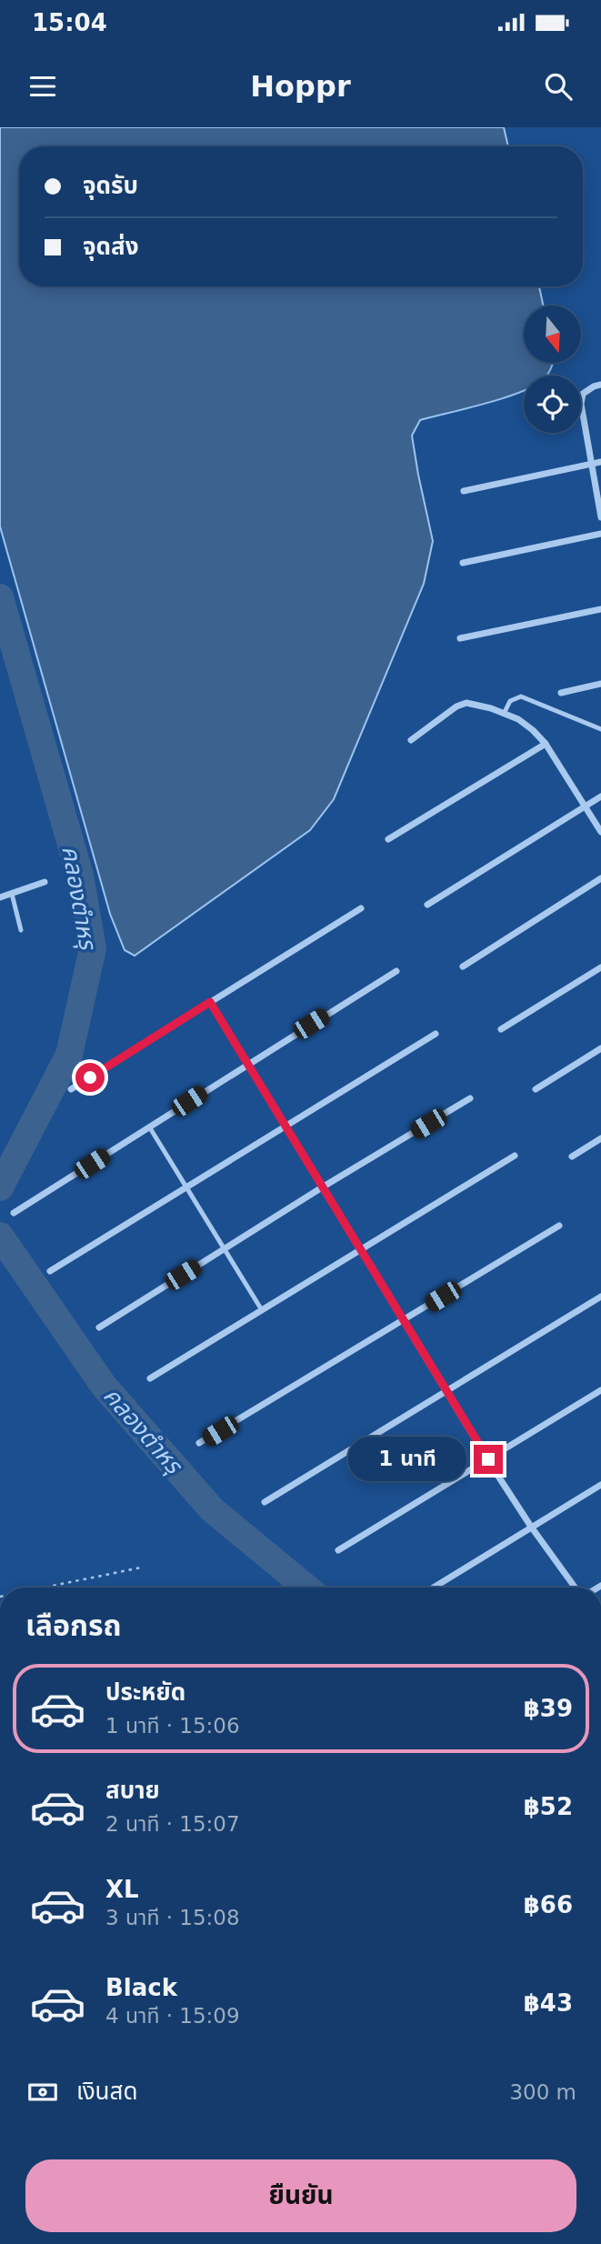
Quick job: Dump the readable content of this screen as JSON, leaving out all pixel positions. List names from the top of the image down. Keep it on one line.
{"water":["คลองตำหรุ"],"north":"bottom","page":{"status":"15:04","header":"Hoppr","banner":["จุดรับ","จุดส่ง"],"bubble":"1 นาที","heading":"เลือกรถ","list":[{"name":"ประหยัด","note":"1 นาที · 15:06","value":"฿39"},{"name":"สบาย","note":"2 นาที · 15:07","value":"฿52"},{"name":"XL","note":"3 นาที · 15:08","value":"฿66"},{"name":"Black","note":"4 นาที · 15:09","value":"฿43"}],"pay":["เงินสด","300 m"],"buttons":"ยืนยัน"}}
